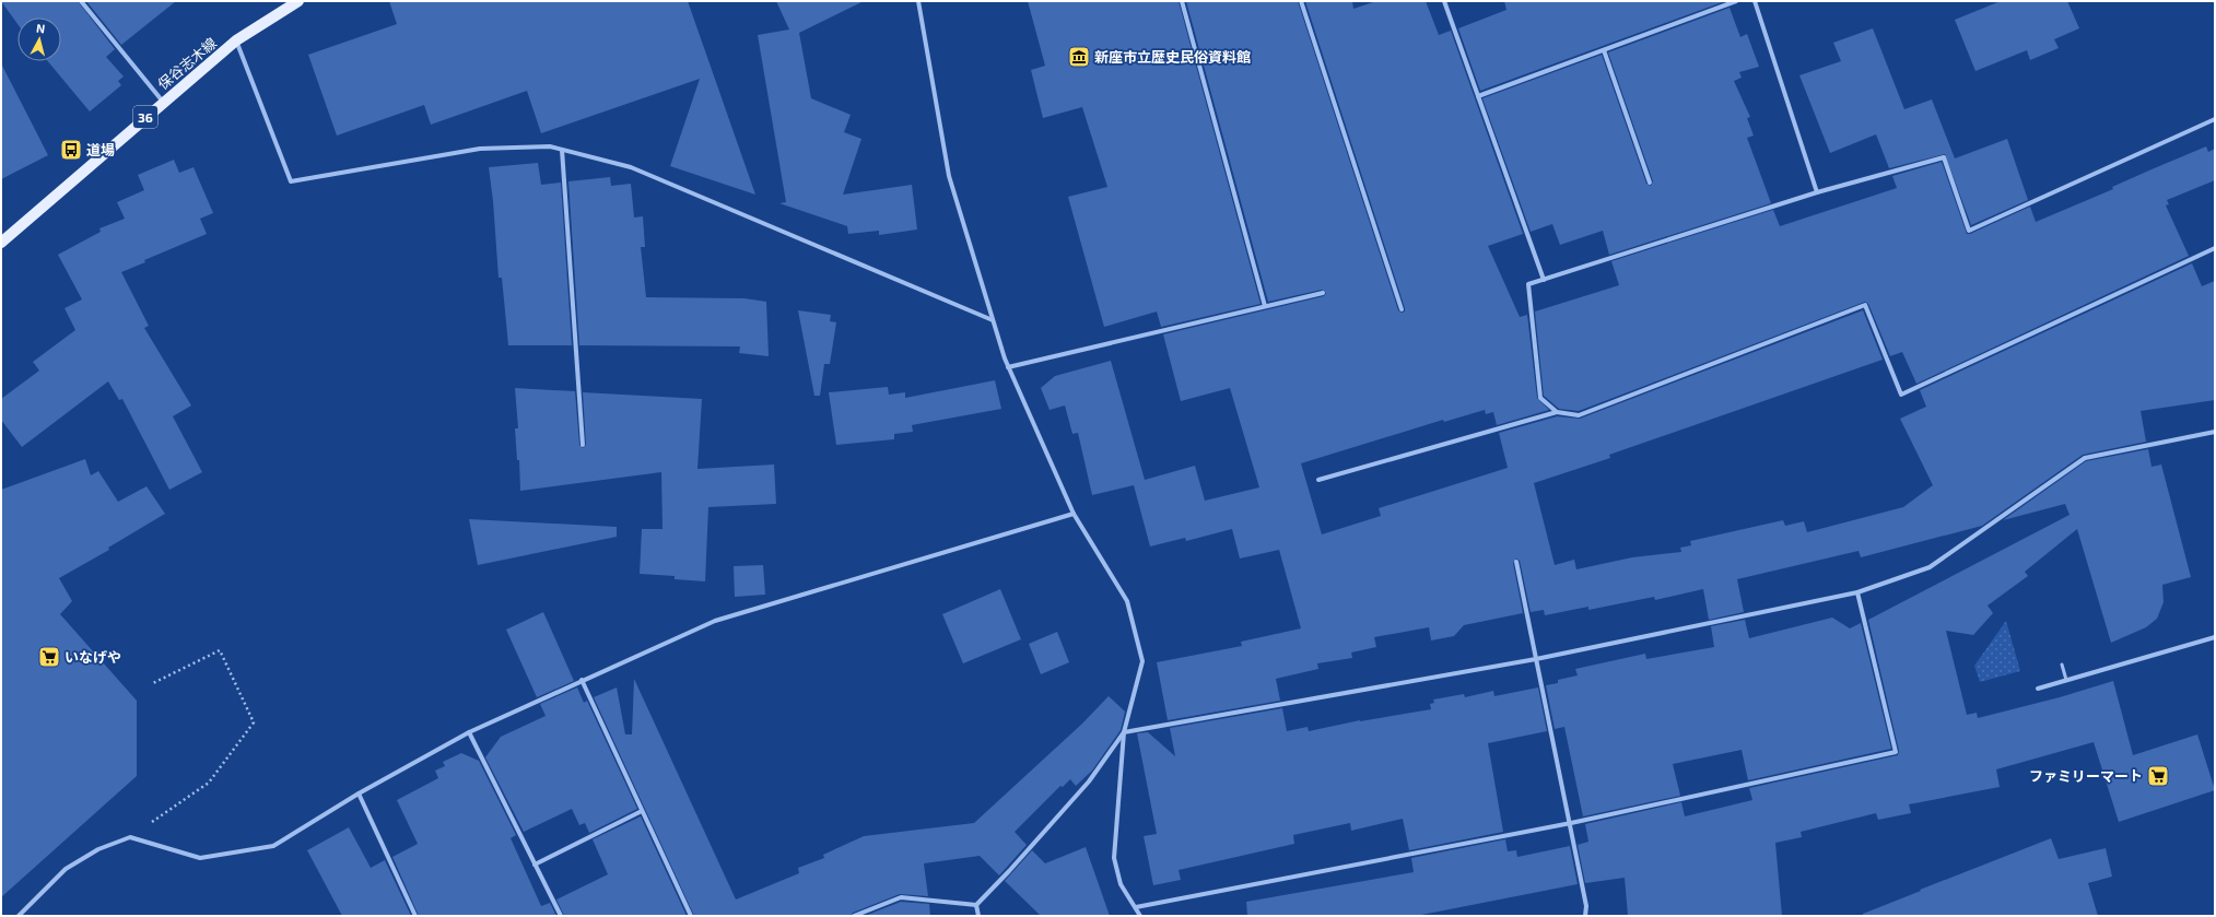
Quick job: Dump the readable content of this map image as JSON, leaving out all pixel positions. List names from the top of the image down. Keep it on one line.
{"streets":{"main road":["保谷志木線","36"]},"places":{"museum":["新座市立歴史民俗資料館"],"bus stop":["道場"],"supermarket":["いなげや","ファミリーマート"]},"north":"top"}
